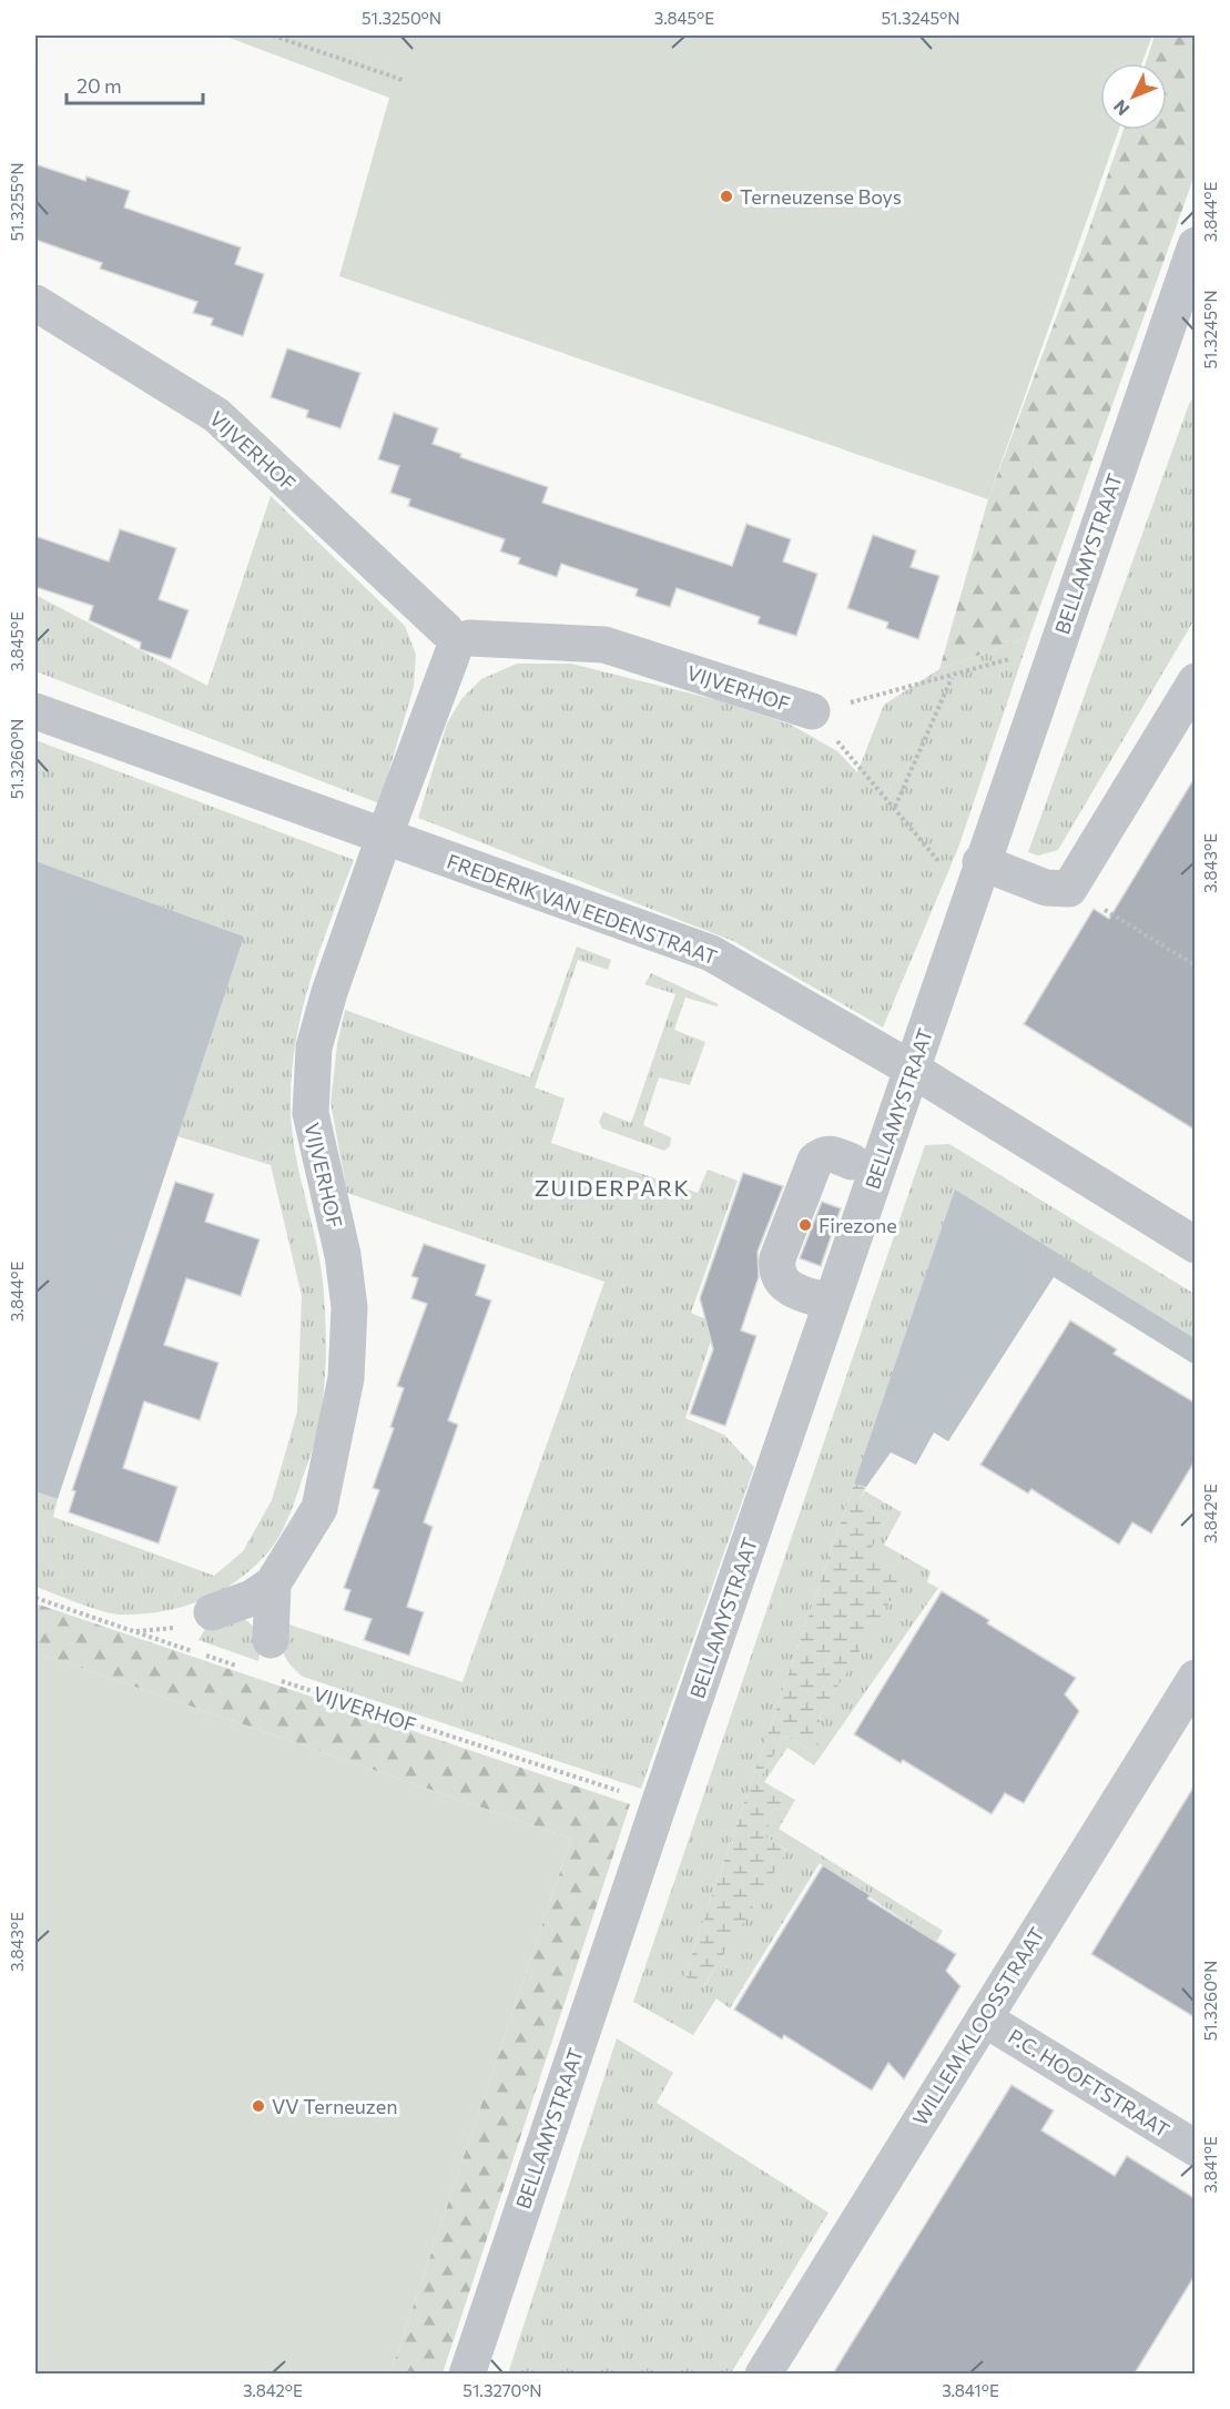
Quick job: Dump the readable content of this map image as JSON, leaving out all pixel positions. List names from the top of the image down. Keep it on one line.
{"streets":{"street":["VIJVERHOF","BELLAMYSTRAAT","FREDERIK VAN EEDENSTRAAT","WILLEM KLOOSSTRAAT","P.C. HOOFTSTRAAT"]},"crossings":[["VIJVERHOF","BELLAMYSTRAAT"],["VIJVERHOF","FREDERIK VAN EEDENSTRAAT"],["BELLAMYSTRAAT","FREDERIK VAN EEDENSTRAAT"],["WILLEM KLOOSSTRAAT","P.C. HOOFTSTRAAT"]],"districts":["ZUIDERPARK"],"places":["Terneuzense Boys","Firezone","VV Terneuzen"],"scale_bar":"20 m","north":"bottom left","coordinates":["51.3250°N","3.845°E","51.3245°N","51.3255°N","3.844°E","51.3260°N","3.843°E","3.842°E","3.841°E","51.3270°N"]}
